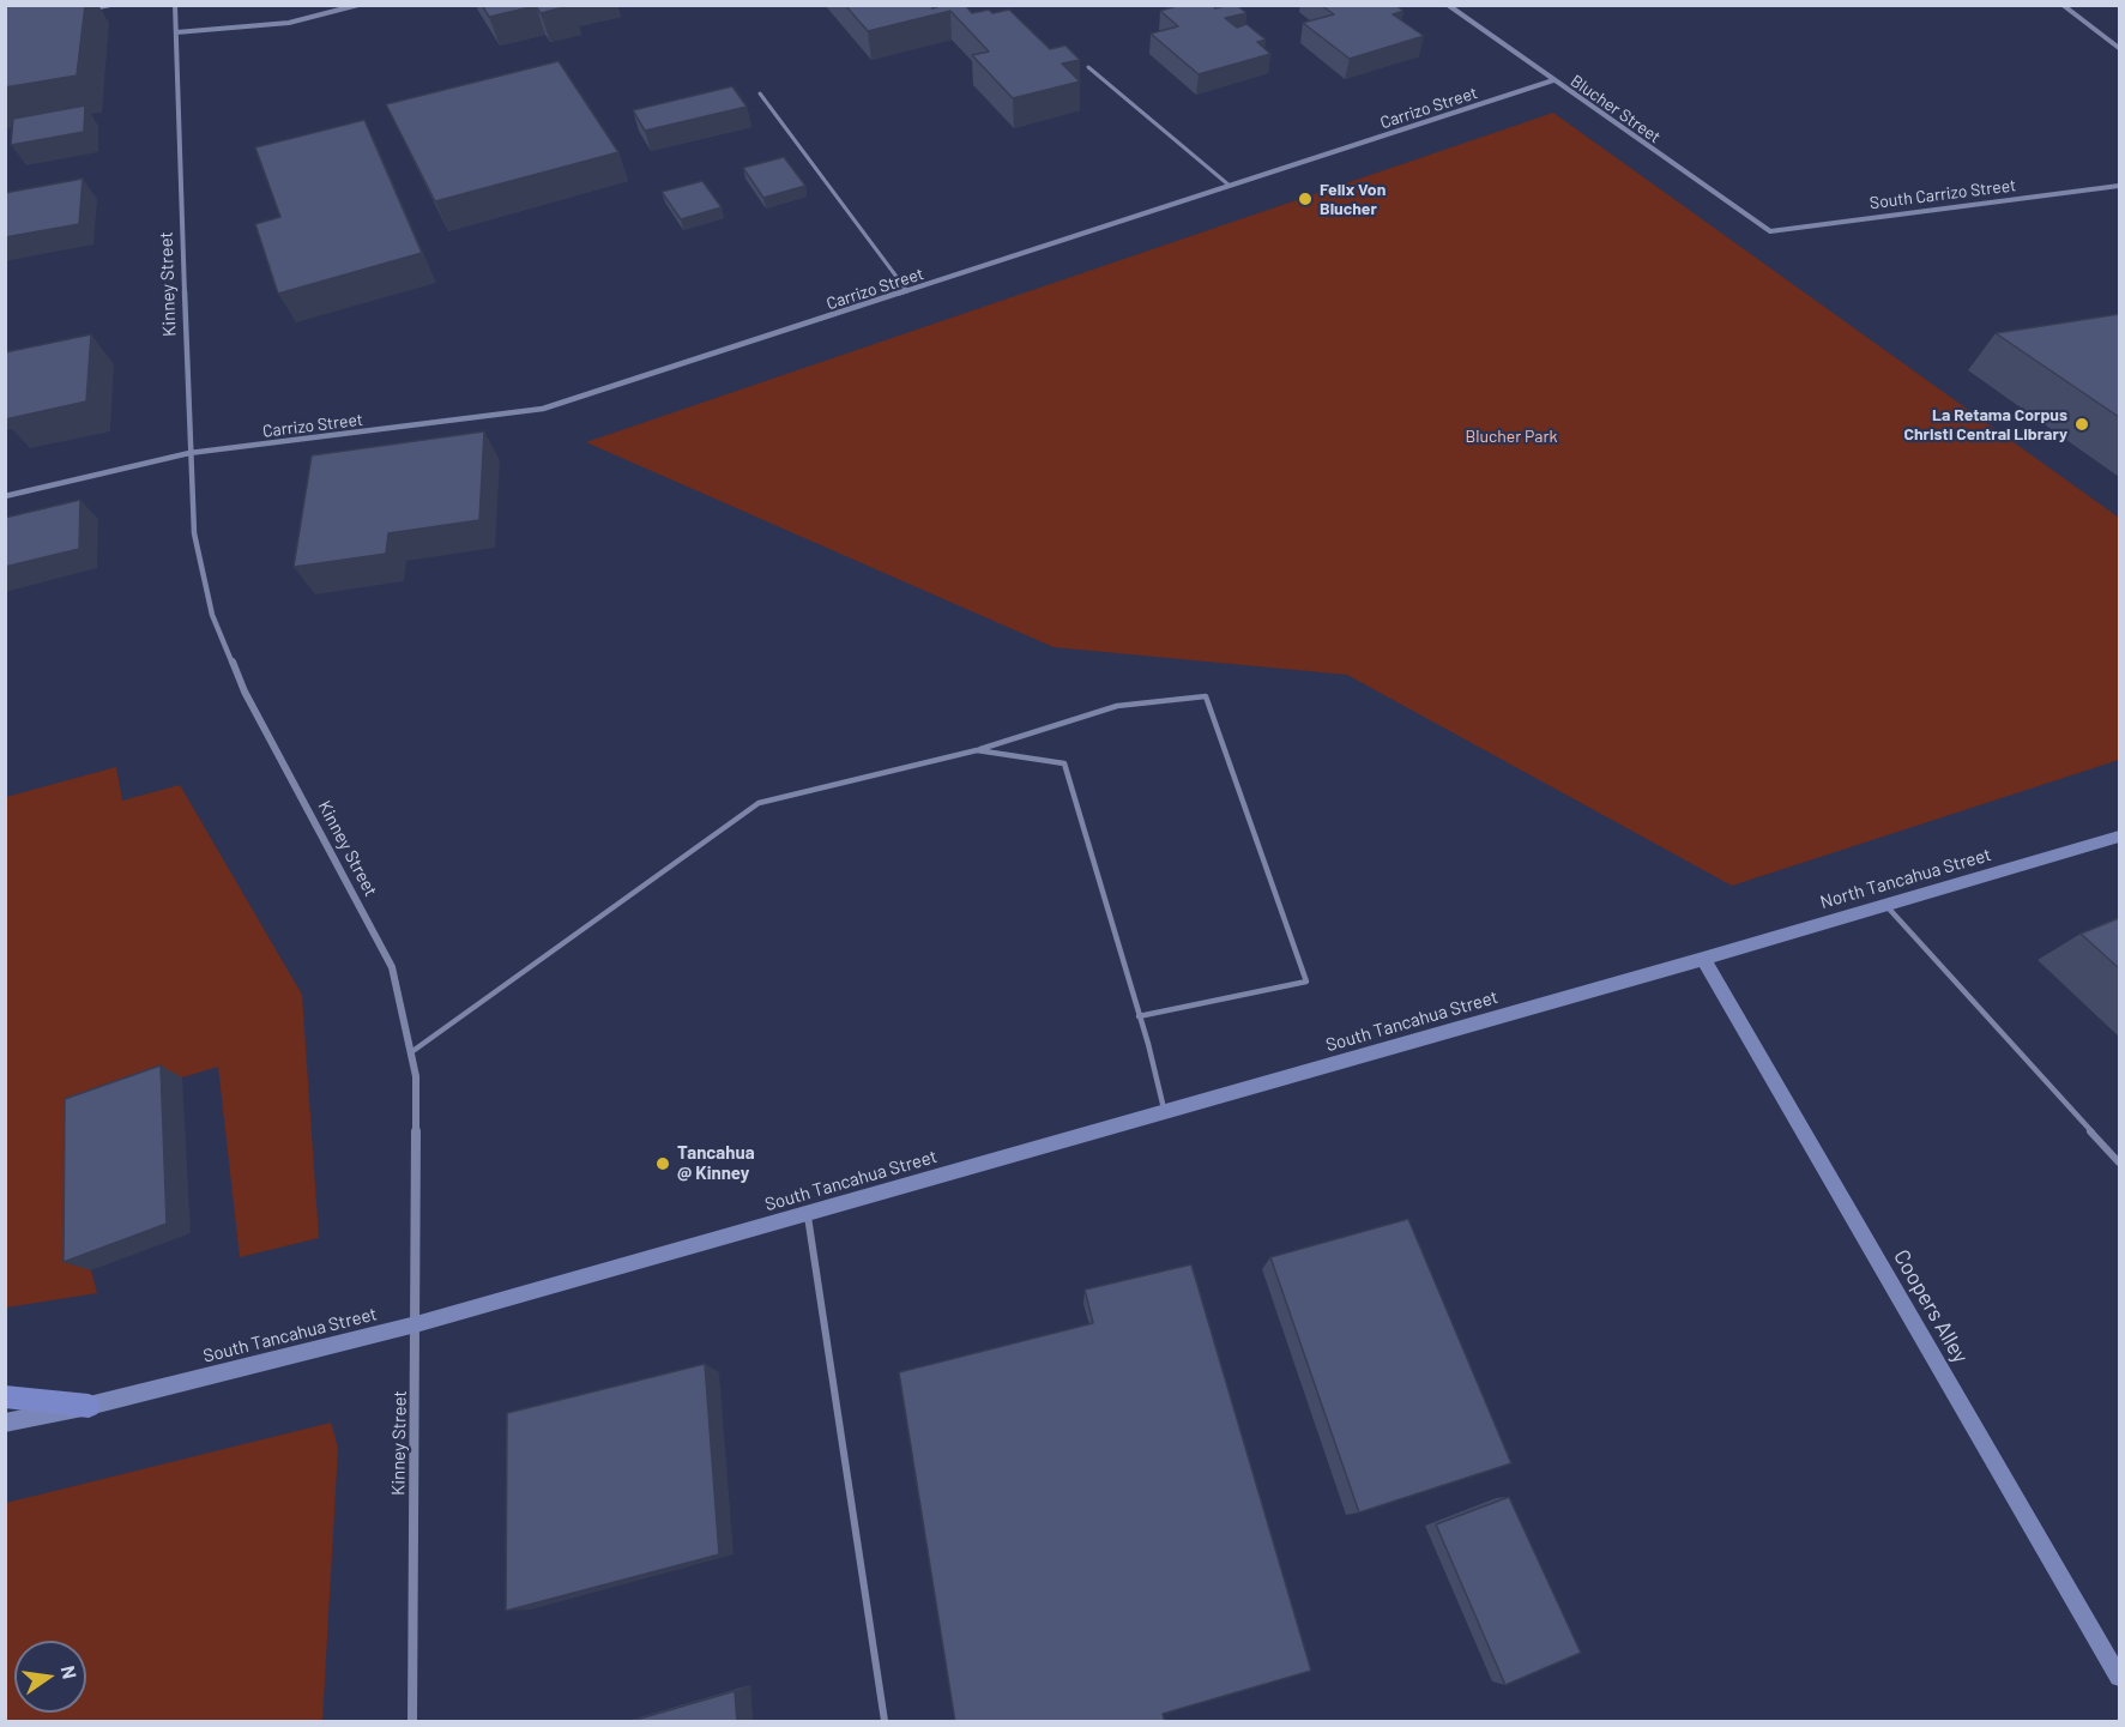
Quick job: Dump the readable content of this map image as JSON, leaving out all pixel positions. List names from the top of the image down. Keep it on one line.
{"streets":{"main road":["North Tancahua Street","South Tancahua Street","Coopers Alley"],"street":["Carrizo Street","Blucher Street","South Carrizo Street","Kinney Street"]},"crossings":[["Carrizo Street","Blucher Street"],["Carrizo Street","Kinney Street"],["Blucher Street","South Carrizo Street"],["Kinney Street","South Tancahua Street"],["North Tancahua Street","South Tancahua Street"],["North Tancahua Street","Coopers Alley"],["South Tancahua Street","Coopers Alley"]],"parks":["Blucher Park"],"places":["Felix Von Blucher","La Retama Corpus Christi Central Library","Tancahua @ Kinney"],"north":"right"}
